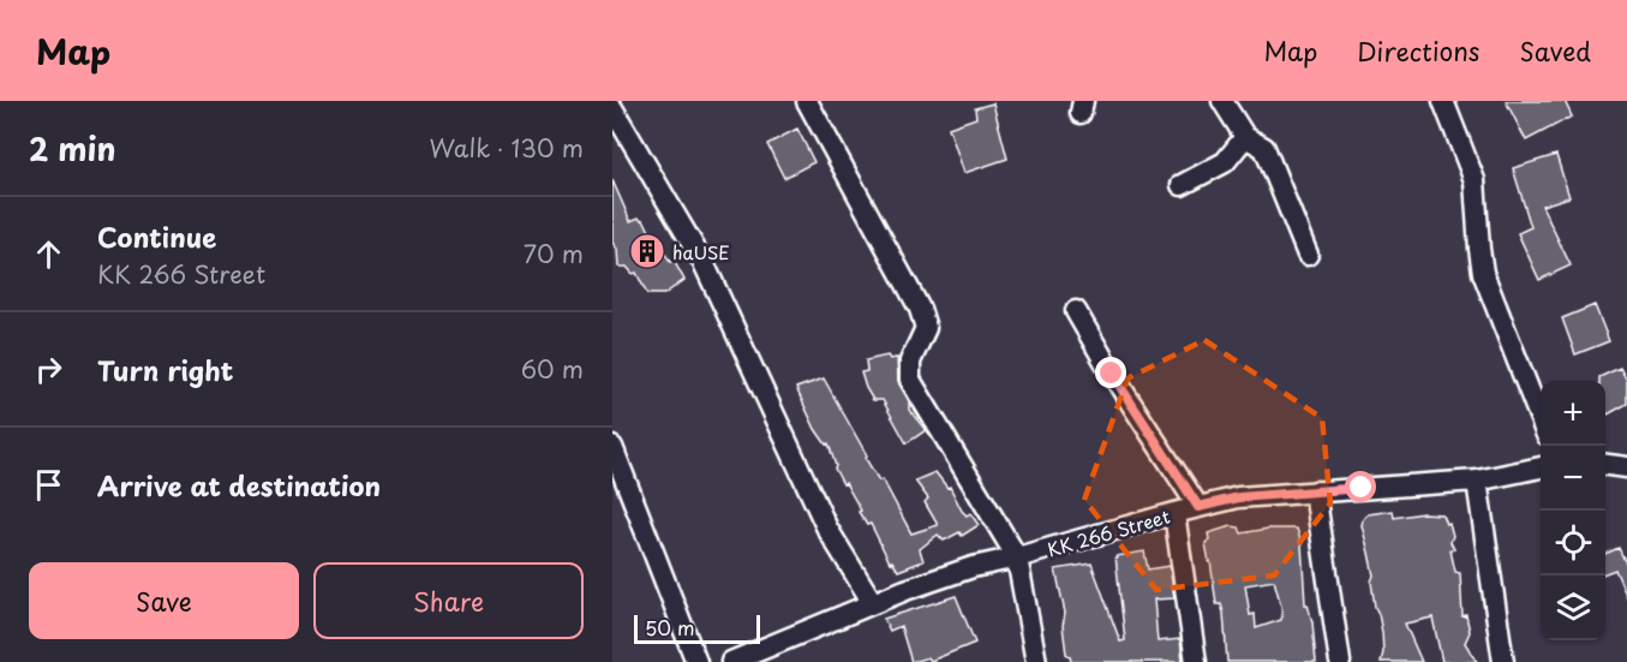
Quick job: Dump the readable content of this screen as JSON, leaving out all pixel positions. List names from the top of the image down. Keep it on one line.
{"streets":{"street":["KK 266 Street"]},"places":{"building":["haUSE"]},"scale_bar":"50 m","page":{"header":"Map","nav":["Map","Directions","Saved"],"heading":["2 min","Walk · 130 m"],"list":[["Continue","KK 266 Street","70 m"],["Turn right","60 m"],"Arrive at destination"],"map_buttons":["+","−"],"buttons":["Save","Share"],"scale":"50 m"}}
